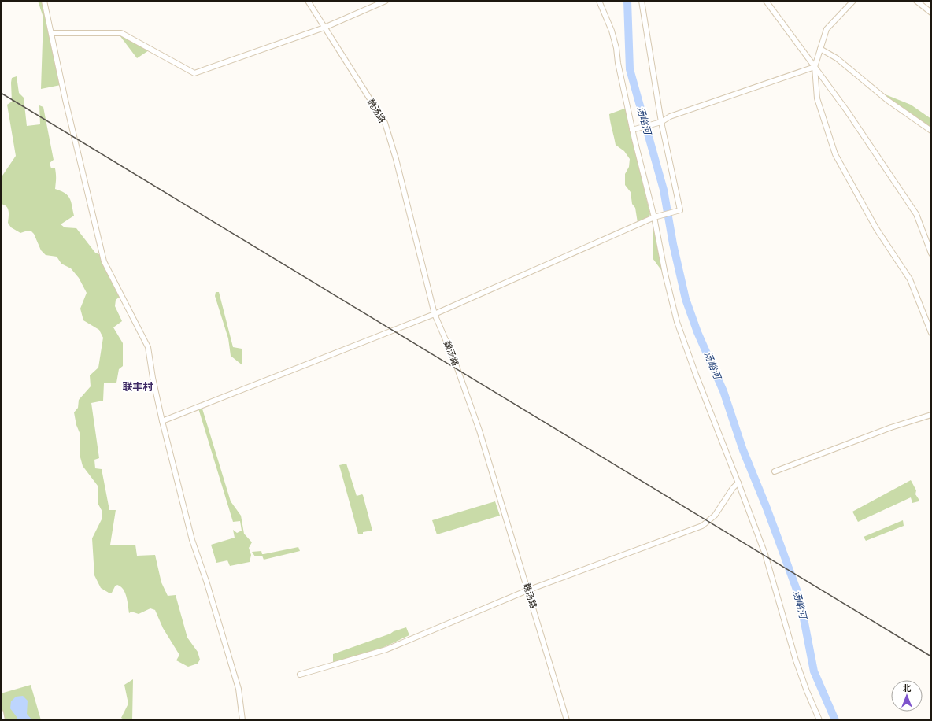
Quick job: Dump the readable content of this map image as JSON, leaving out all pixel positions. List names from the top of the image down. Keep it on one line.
{"streets":{"street":["魏汤路"]},"districts":["联丰村"],"water":["汤峪河"],"north":"top"}
